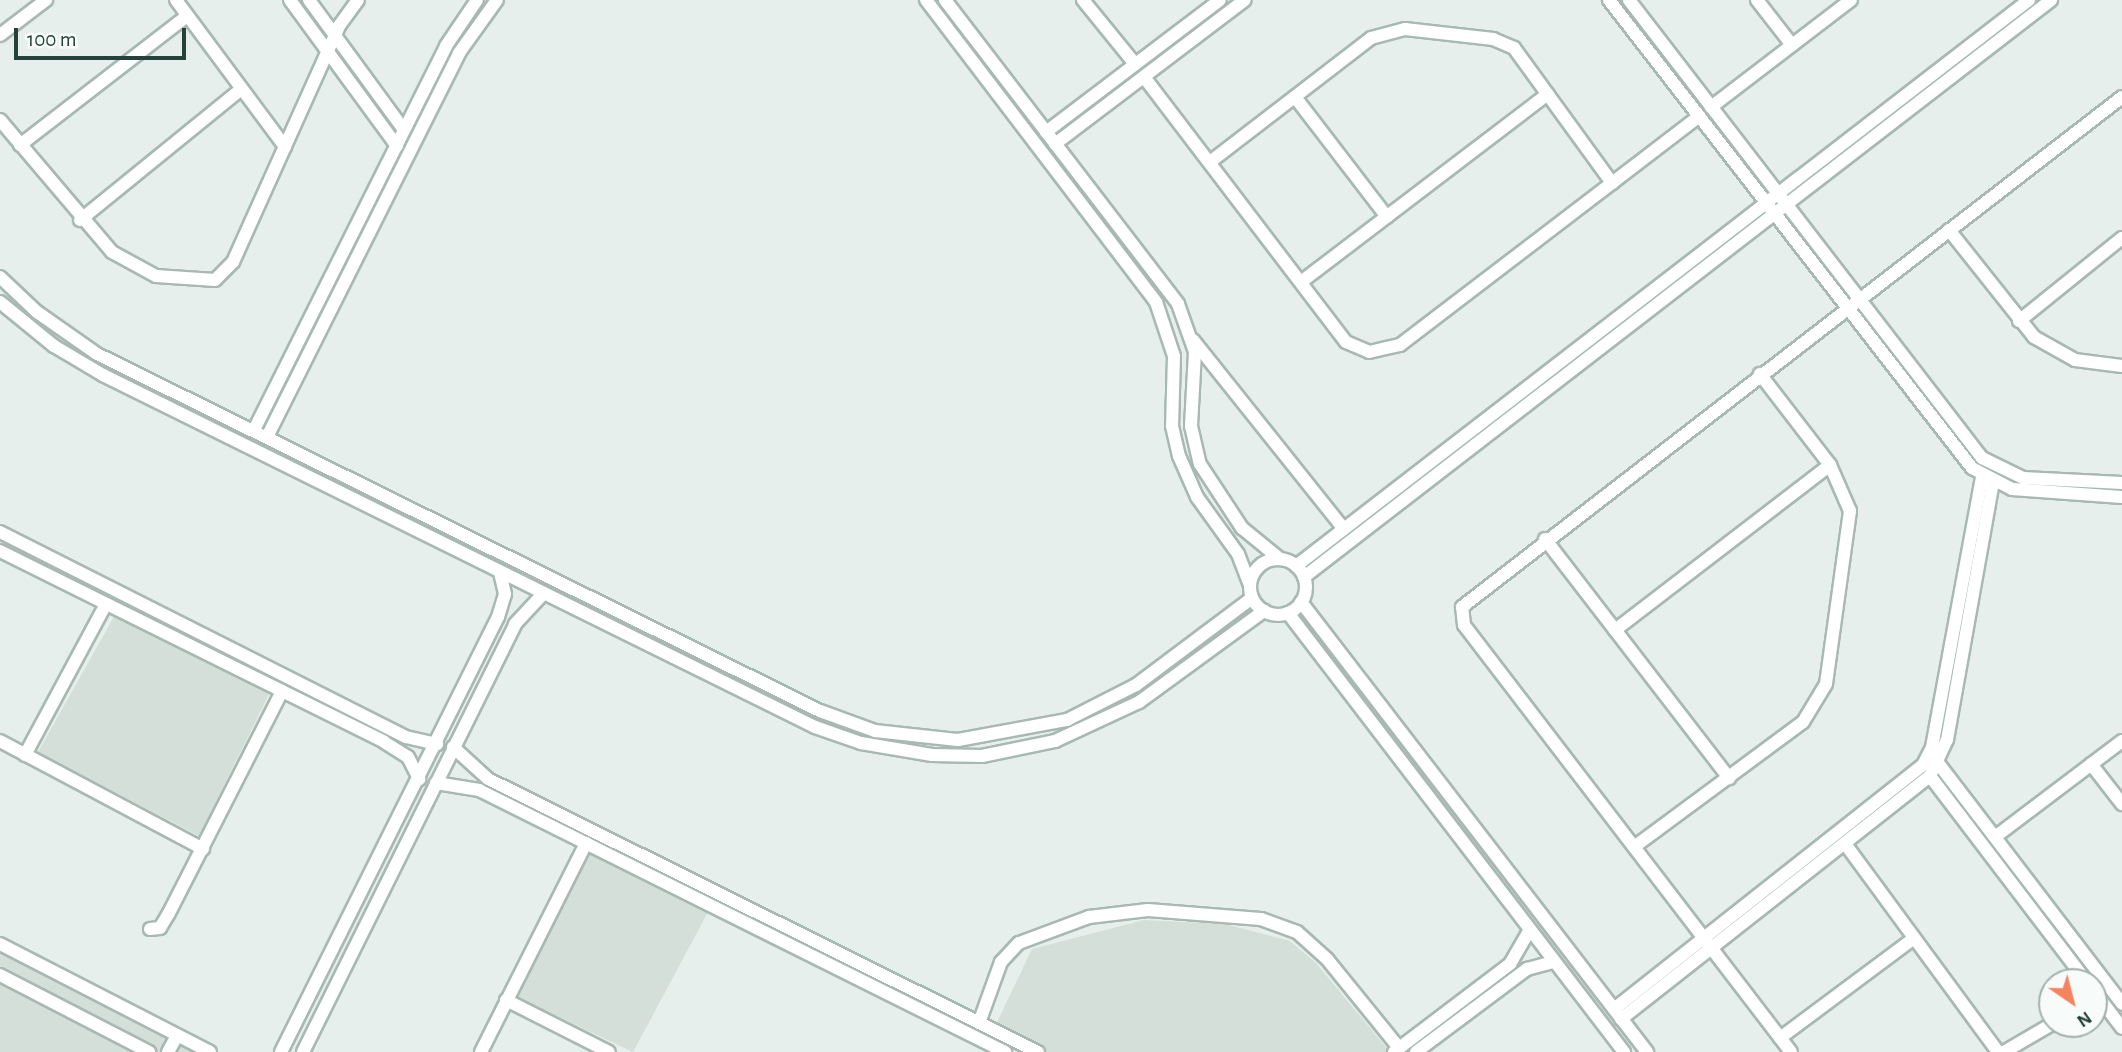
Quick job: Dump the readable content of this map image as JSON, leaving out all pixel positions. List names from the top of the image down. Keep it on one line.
{"scale_bar":"100 m","north":"bottom right"}
